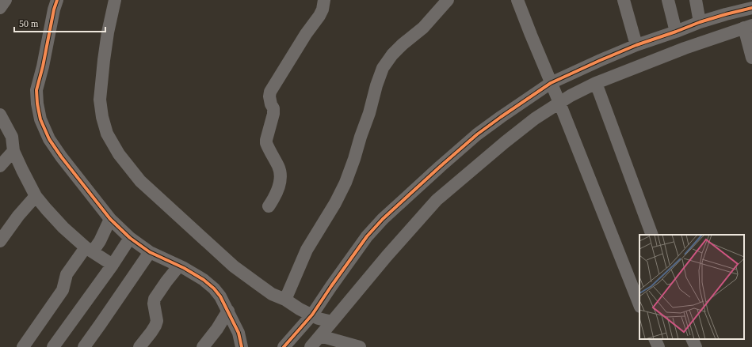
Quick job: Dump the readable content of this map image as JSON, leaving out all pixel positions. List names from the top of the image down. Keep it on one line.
{"scale_bar":"50 m"}
